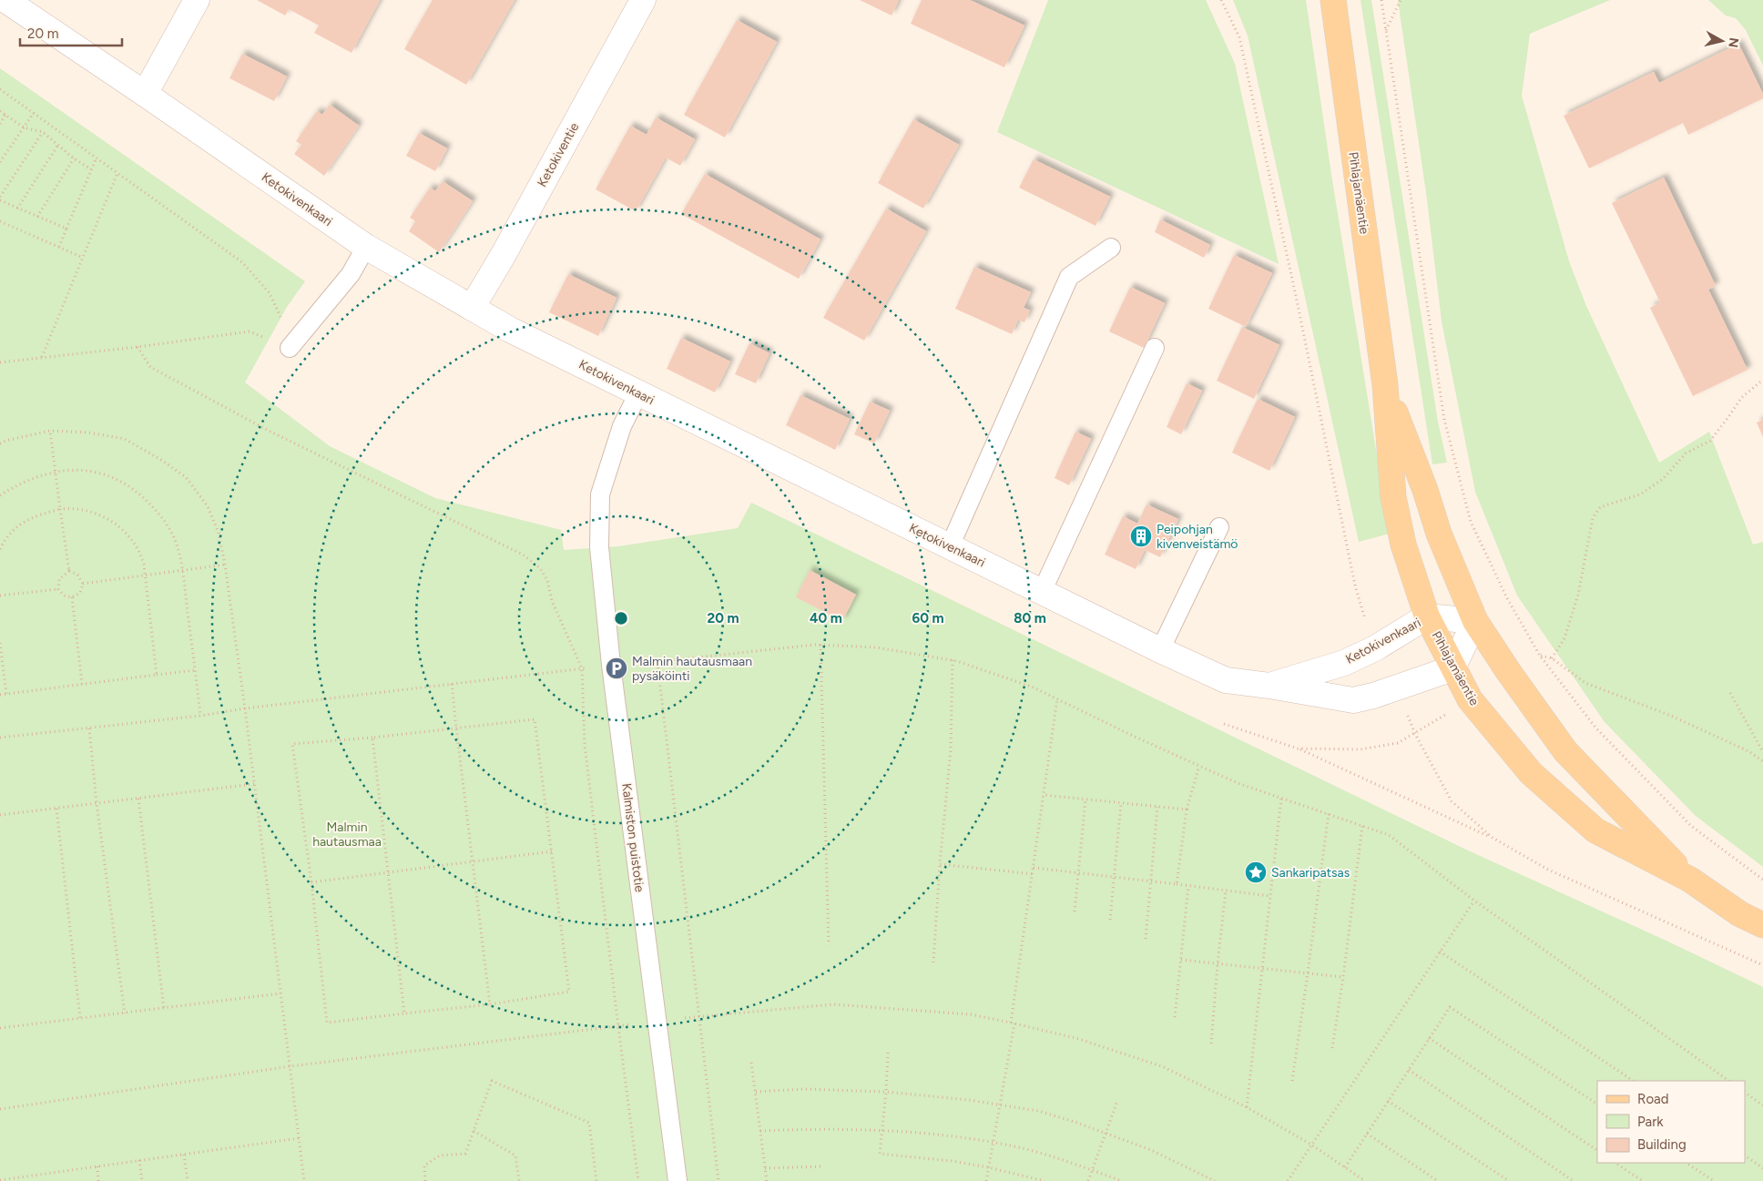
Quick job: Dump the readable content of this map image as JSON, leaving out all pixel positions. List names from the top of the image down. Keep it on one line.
{"streets":{"main road":["Pihlajamäentie"],"street":["Ketokiventie","Ketokivenkaari"],"lane":["Kalmiston puistotie"]},"crossings":[["Ketokiventie","Ketokivenkaari"],["Pihlajamäentie","Ketokivenkaari"],["Ketokivenkaari","Kalmiston puistotie"]],"parks":["Malmin hautausmaa"],"places":{"building":["Peipohjan kivenveistämö"],"parking":["Malmin hautausmaan pysäköinti"],"place":["Sankaripatsas"]},"legend":["Road","Park","Building"],"scale_bar":"20 m","north":"right","rings":["20 m","40 m","60 m","80 m"]}
